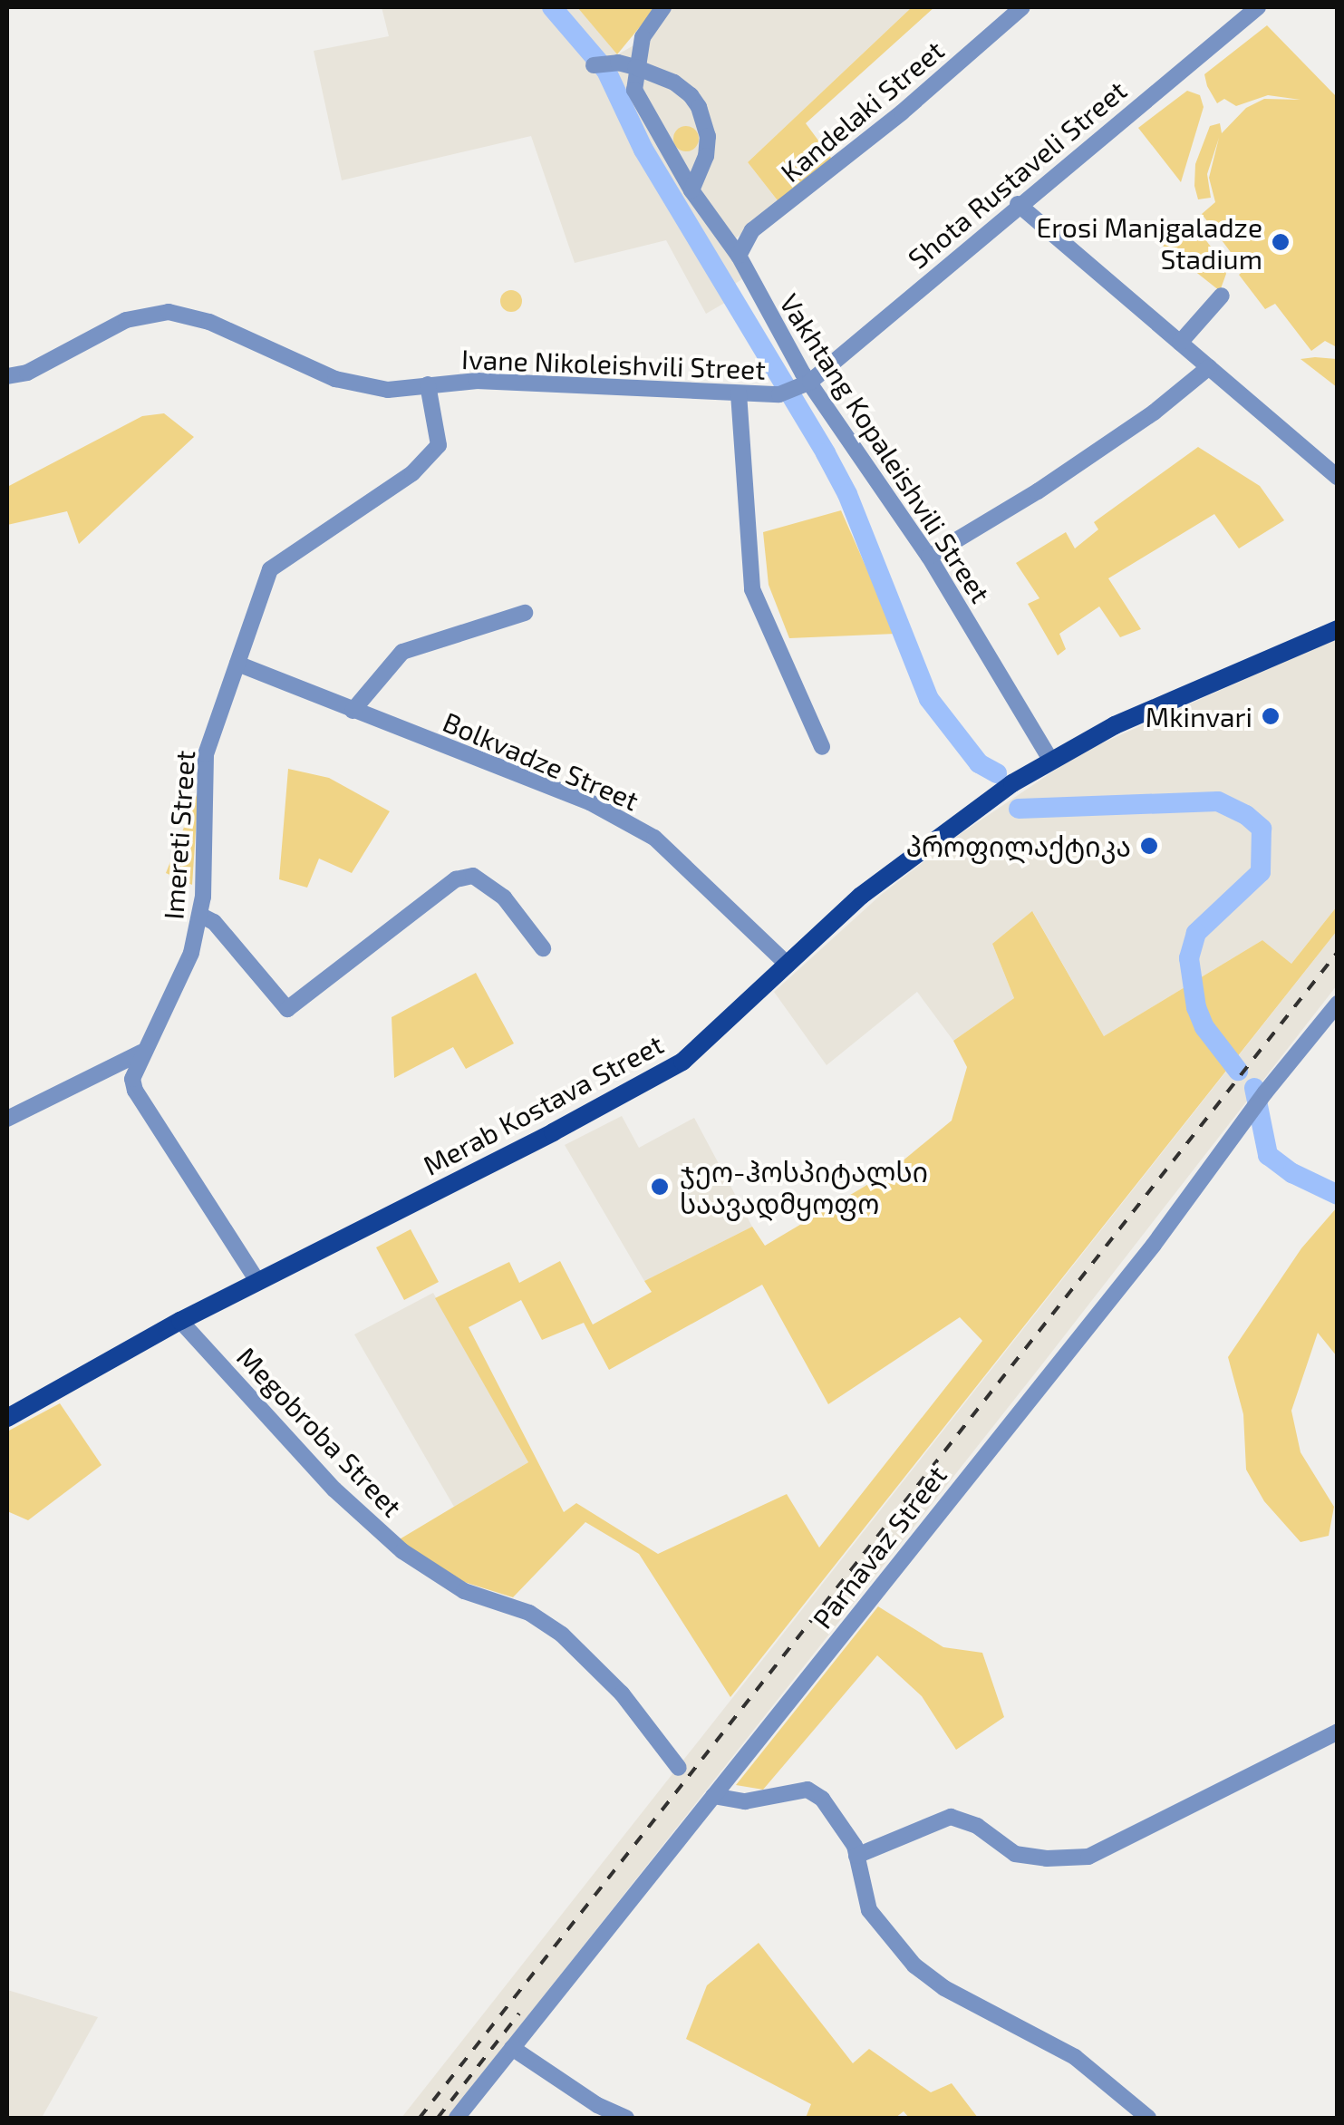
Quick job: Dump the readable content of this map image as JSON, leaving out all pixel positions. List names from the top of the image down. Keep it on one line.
{"streets":{"main road":["Merab Kostava Street"],"street":["Kandelaki Street","Shota Rustaveli Street","Ivane Nikoleishvili Street","Vakhtang Kopaleishvili Street","Bolkvadze Street","Imereti Street","Megobroba Street","Parnavaz Street"]},"crossings":[["Kandelaki Street","Vakhtang Kopaleishvili Street"],["Shota Rustaveli Street","Ivane Nikoleishvili Street"],["Shota Rustaveli Street","Vakhtang Kopaleishvili Street"],["Ivane Nikoleishvili Street","Vakhtang Kopaleishvili Street"],["Ivane Nikoleishvili Street","Imereti Street"],["Vakhtang Kopaleishvili Street","Merab Kostava Street"],["Bolkvadze Street","Imereti Street"],["Bolkvadze Street","Merab Kostava Street"],["Imereti Street","Merab Kostava Street"],["Merab Kostava Street","Megobroba Street"]],"places":["Erosi Manjgaladze Stadium","Mkinvari","პროფილაქტიკა","ჯეო-ჰოსპიტალსი საავადმყოფო"]}
